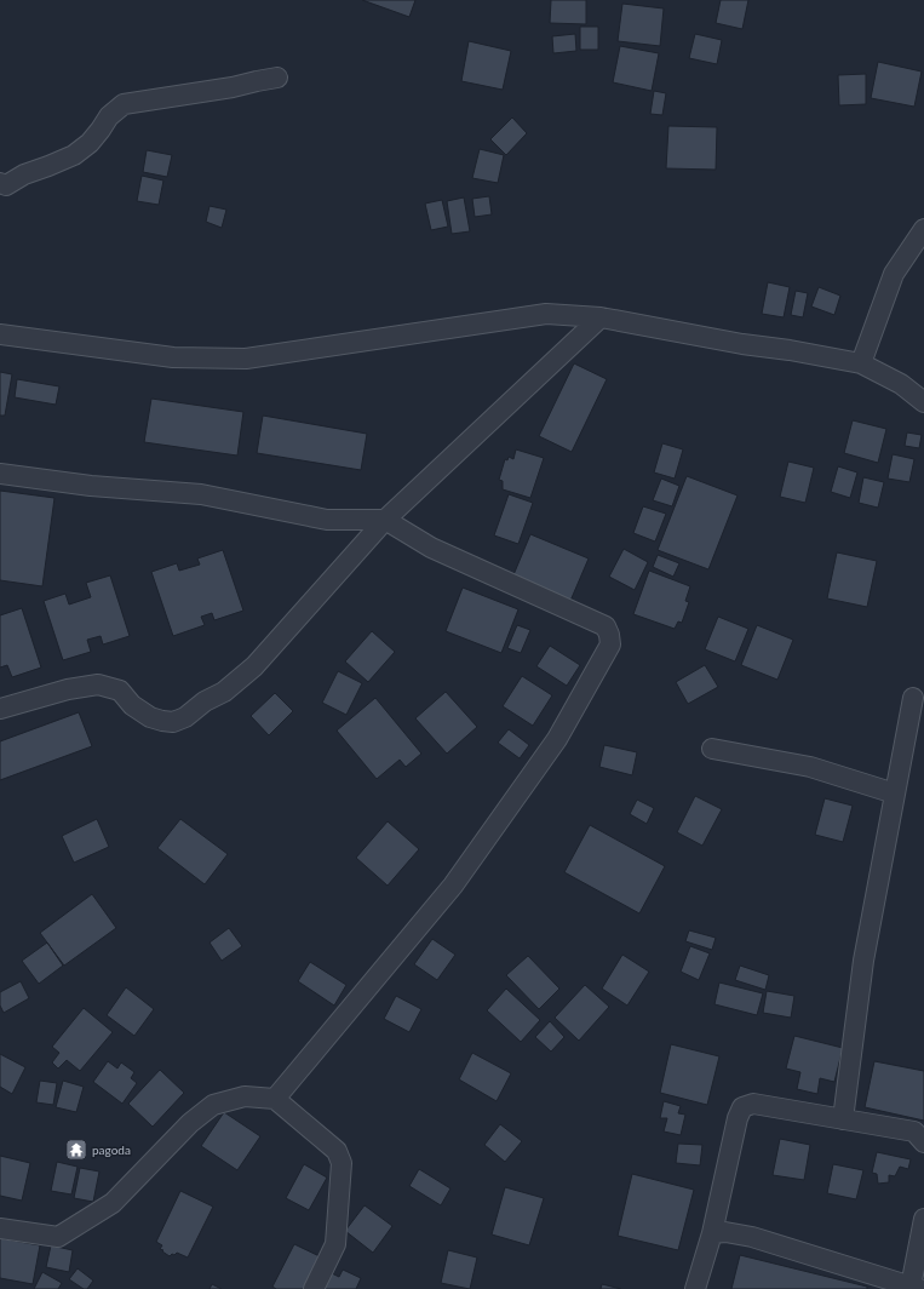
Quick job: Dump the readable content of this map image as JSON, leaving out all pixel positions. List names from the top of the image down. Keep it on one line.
{"places":{"temple":["pagoda"]}}
